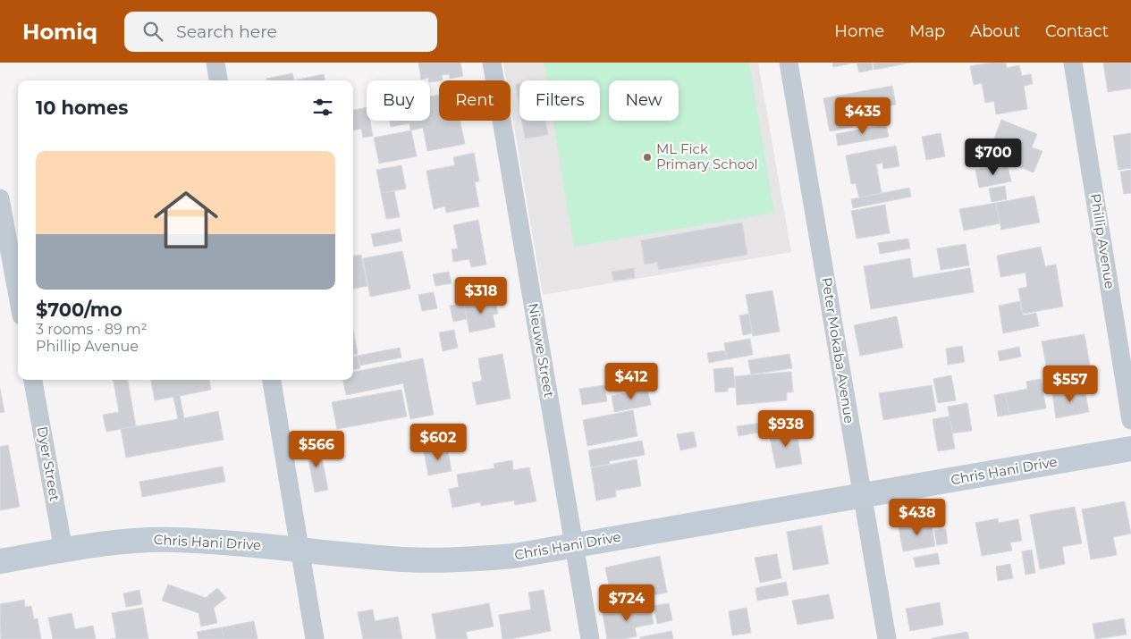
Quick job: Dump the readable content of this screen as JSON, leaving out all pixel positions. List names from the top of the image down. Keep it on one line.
{"streets":{"street":["Phillip Avenue","Nieuwe Street","Peter Mokaba Avenue","Dyer Street","Chris Hani Drive"]},"crossings":[["Nieuwe Street","Chris Hani Drive"],["Peter Mokaba Avenue","Chris Hani Drive"],["Dyer Street","Chris Hani Drive"]],"places":["ML Fick Primary School"],"page":{"header":"Homiq","search":"Search here","nav":["Home","Map","About","Contact"],"chip":["Buy","Rent","Filters","New"],"heading":"10 homes","price":["$435","$700","$318","$412","$557","$938","$602","$566","$438","$724"],"list":[{"name":"$700/mo","note":"3 rooms · 89 m² · Phillip Avenue"}]}}
